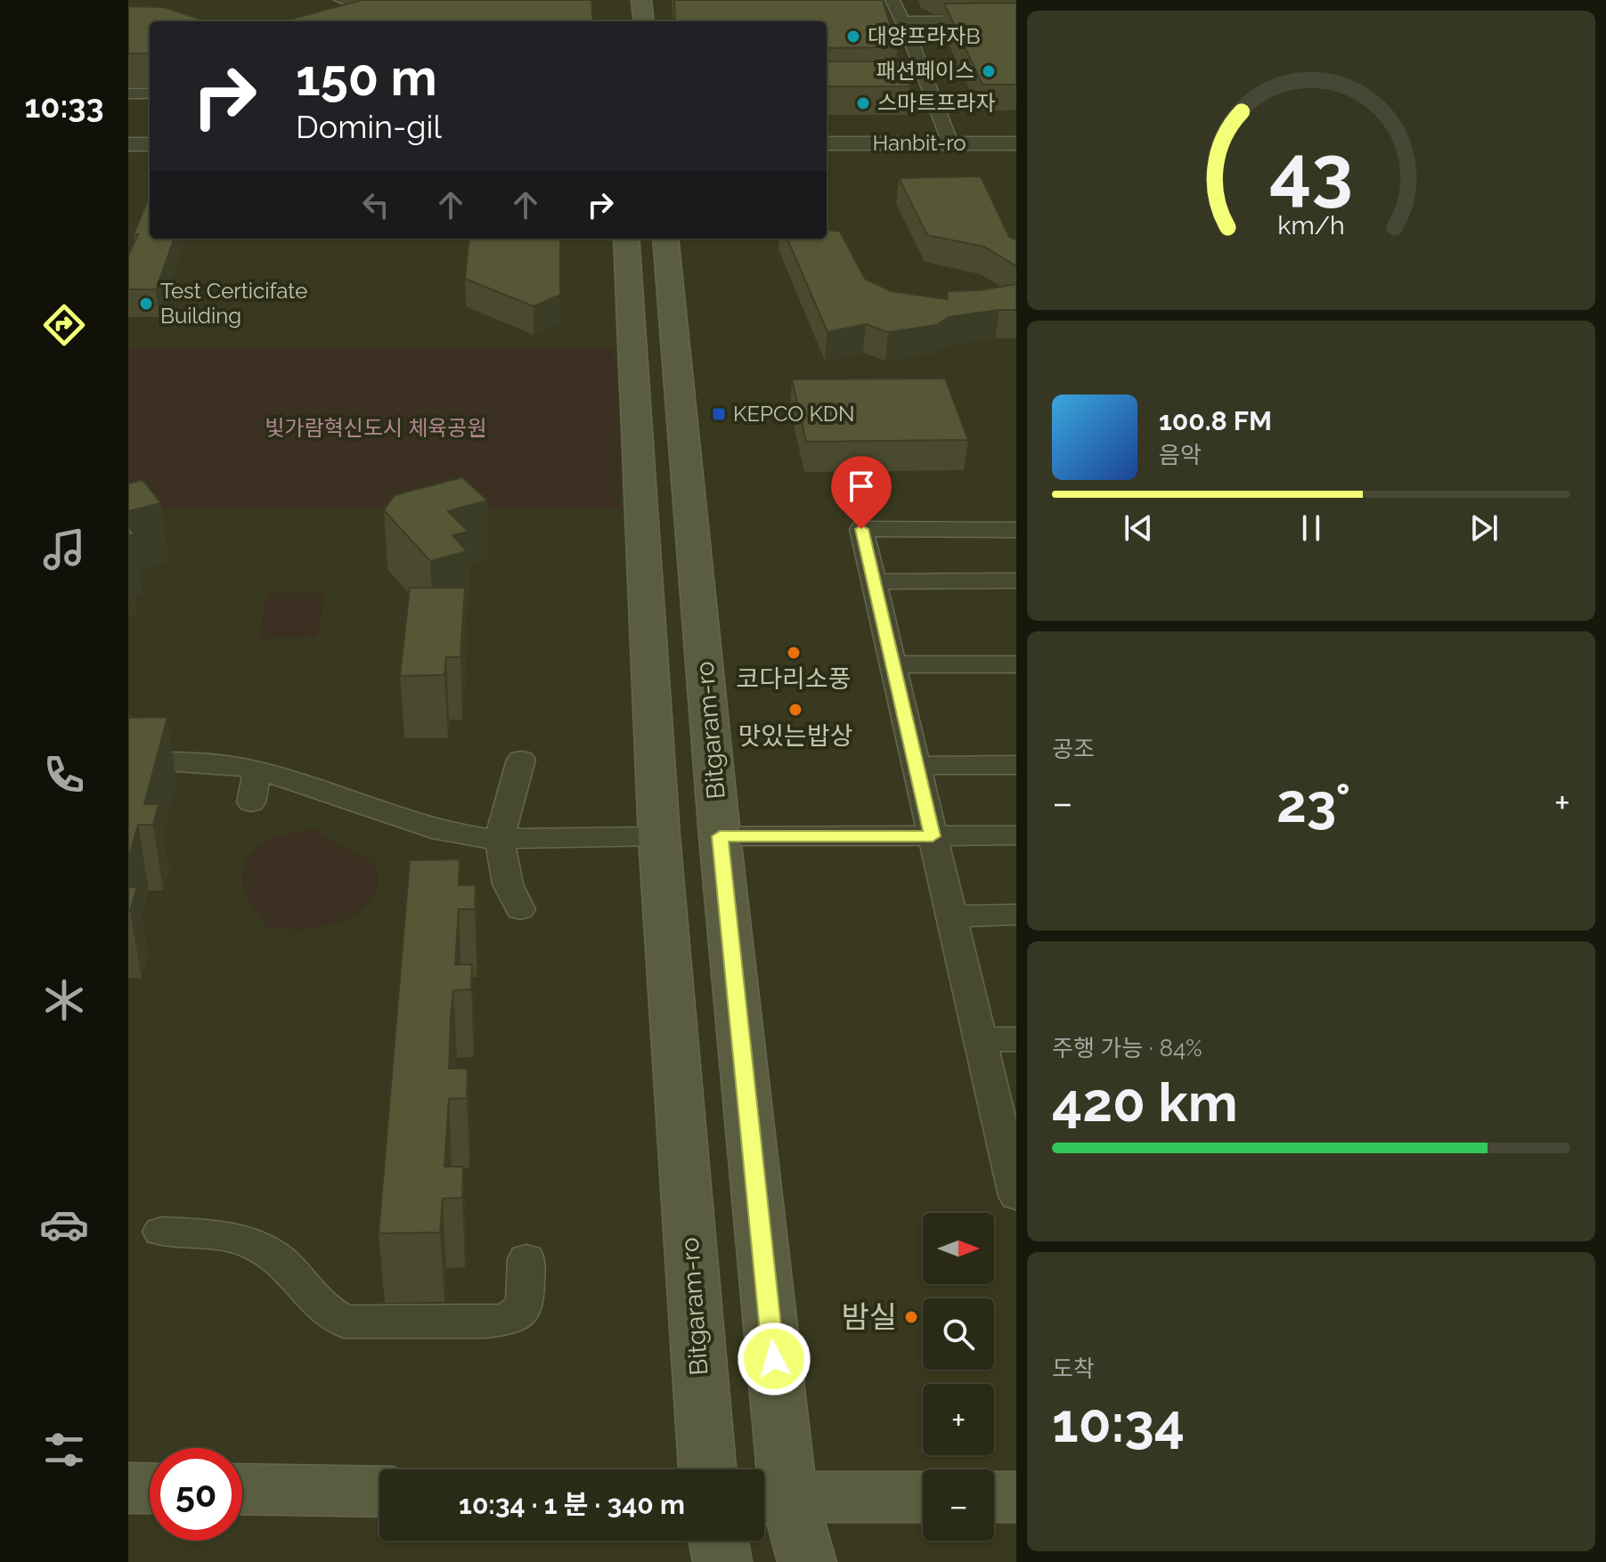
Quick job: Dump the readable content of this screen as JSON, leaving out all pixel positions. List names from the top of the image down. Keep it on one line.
{"streets":{"main road":["Bitgaram-ro"],"street":["Hanbit-ro"]},"parks":["빛가람혁신도시 체육공원"],"places":{"other":["대양프라자B","패션페이스","스마트프라자","Test Certicifate Building","코다리소풍","맛있는밥상","밤실"],"transit":["KEPCO KDN"]},"north":"right","page":{"tabs":"10:33","turn":["150 m","Domin-gil"],"song":["100.8 FM","음악"],"tile":["공조",["주행 가능 · 84%","420 km"],["도착","10:34"]],"heat":["−","23°","+"],"map_buttons":["+","−"],"limit":"50","trip":"10:34 · 1 분 · 340 m","gauge":["43","km/h"]}}
